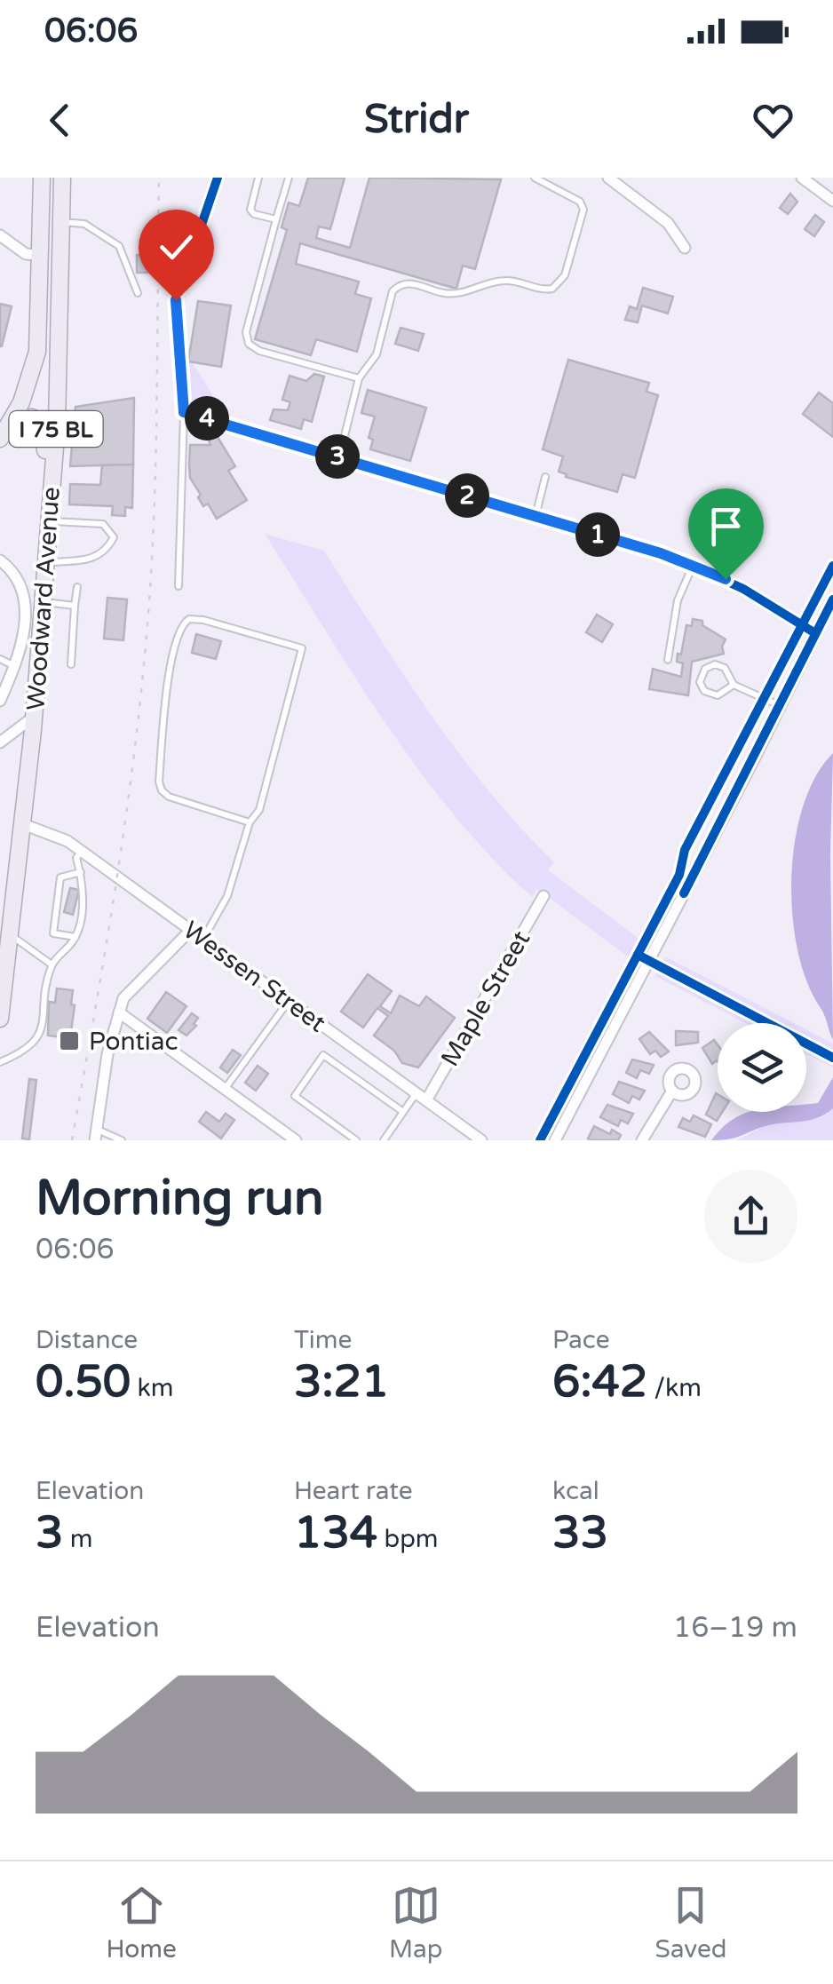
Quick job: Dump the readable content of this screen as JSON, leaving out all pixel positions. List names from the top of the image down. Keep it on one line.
{"streets":{"main road":["I 75 BL","Woodward Avenue"],"street":["Wessen Street","Maple Street"]},"crossings":[["Woodward Avenue","Wessen Street"],["Wessen Street","Maple Street"]],"places":{"transit":["Pontiac"]},"page":{"status":"06:06","header":"Stridr","pins":["4","3","2","1"],"heading":["Morning run","06:06"],"stats":[["Distance","0.50 km"],["Time","3:21"],["Pace","6:42 /km"],["Elevation","3 m"],["Heart rate","134 bpm"],["kcal","33"]],"chart":["Elevation","16–19 m"],"tabs":["Home","Map","Saved"]}}
